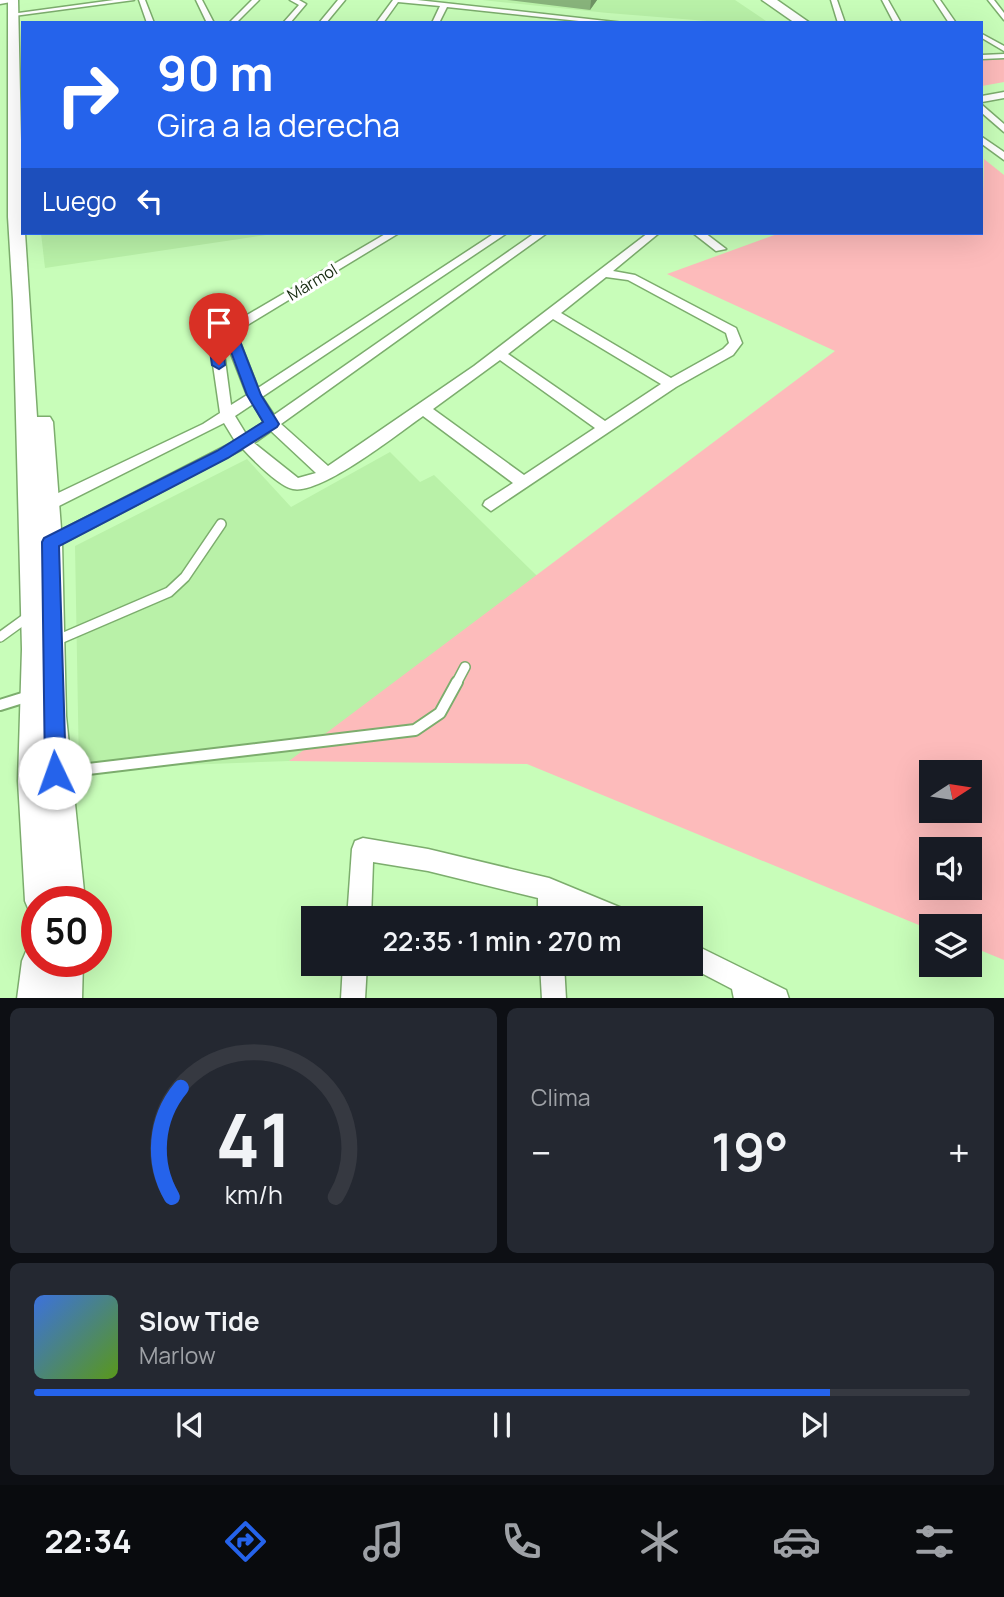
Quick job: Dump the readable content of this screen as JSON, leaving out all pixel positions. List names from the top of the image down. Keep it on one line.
{"streets":{"street":["Mármol"]},"north":"right","page":{"turn":["90 m","Gira a la derecha"],"then":"Luego","limit":"50","trip":"22:35 · 1 min · 270 m","tile":"Clima","heat":["−","19°","+"],"song":["Slow Tide","Marlow"],"tabs":"22:34","gauge":["41","km/h"]}}
